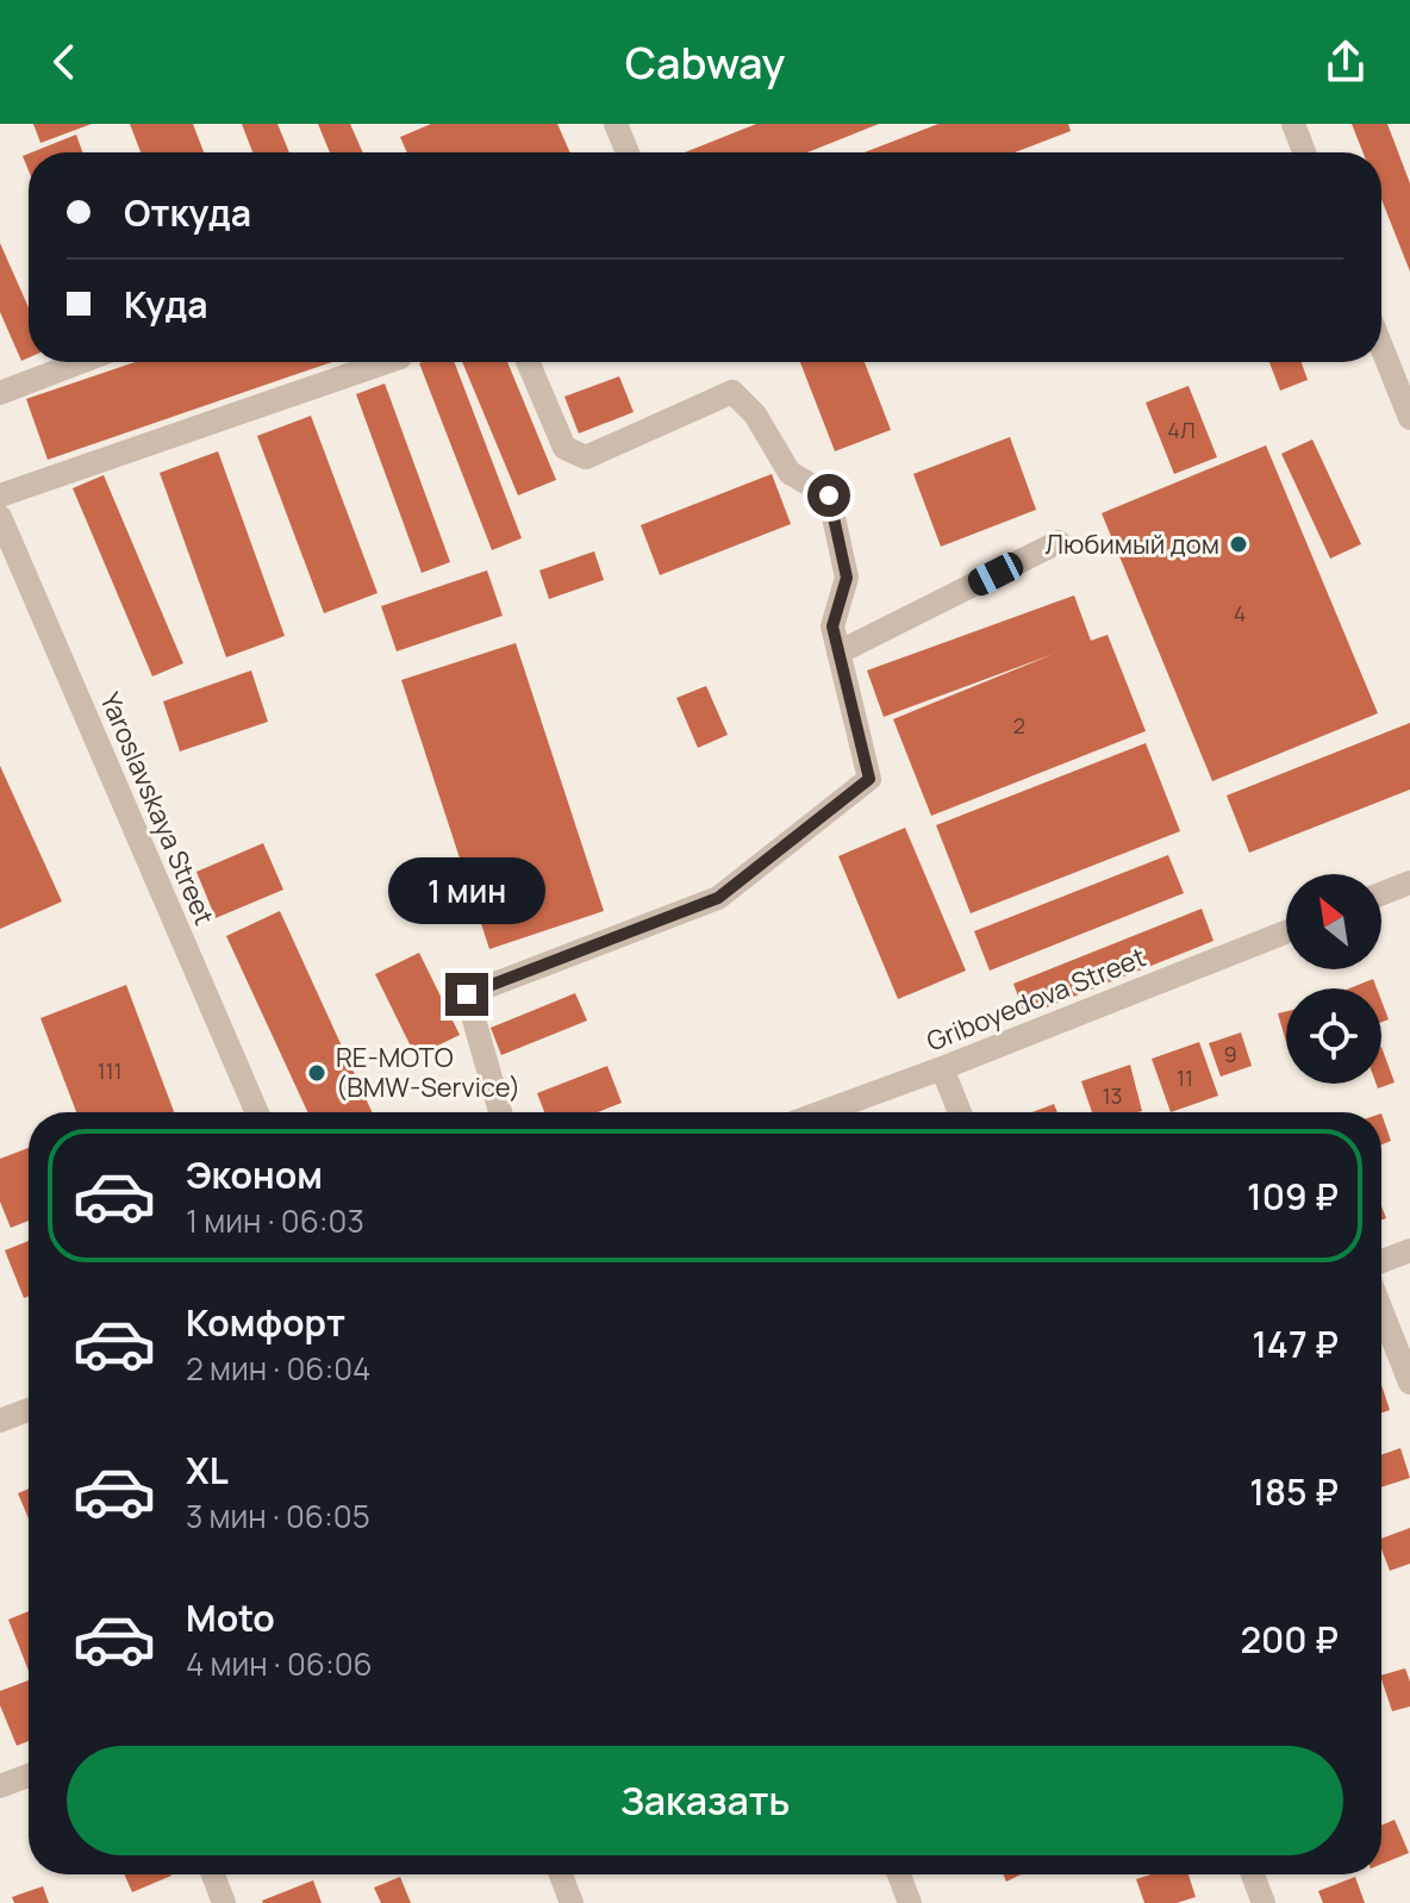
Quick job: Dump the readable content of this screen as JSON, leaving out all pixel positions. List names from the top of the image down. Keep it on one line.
{"streets":{"street":["Yaroslavskaya Street","Griboyedova Street"]},"places":["Любимый дом","RE-MOTO (BMW-Service)"],"house_numbers":["4Л","4","2","9","111","11","13"],"north":"top left","page":{"header":"Cabway","banner":["Откуда","Куда"],"bubble":"1 мин","list":[{"name":"Эконом","note":"1 мин · 06:03","value":"109 ₽"},{"name":"Комфорт","note":"2 мин · 06:04","value":"147 ₽"},{"name":"XL","note":"3 мин · 06:05","value":"185 ₽"},{"name":"Moto","note":"4 мин · 06:06","value":"200 ₽"}],"buttons":"Заказать"}}
